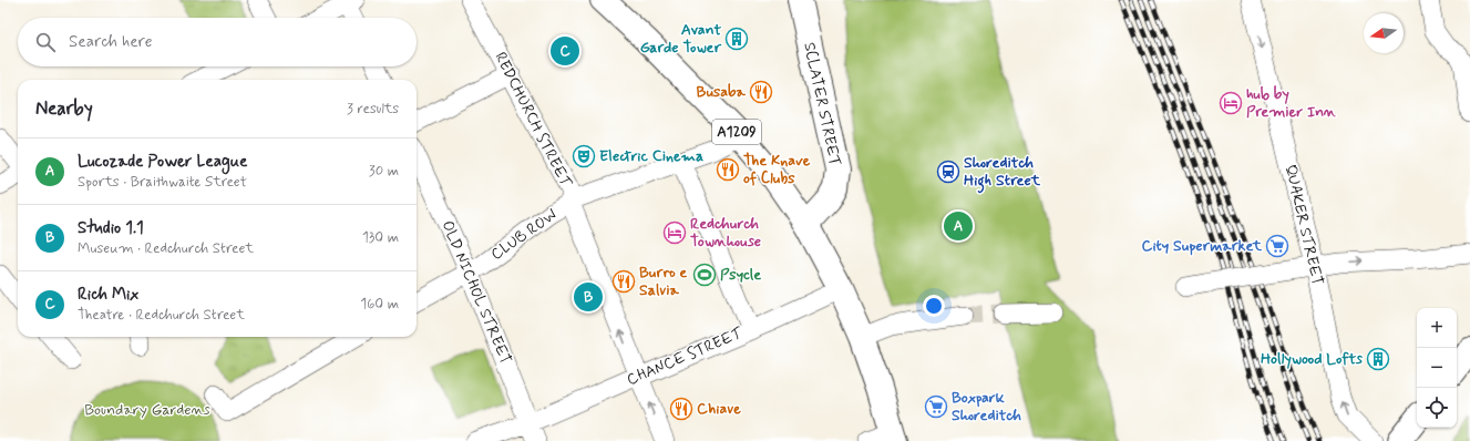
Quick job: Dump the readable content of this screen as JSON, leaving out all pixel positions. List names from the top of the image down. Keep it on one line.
{"streets":{"main road":["SCLATER STREET","A1209"],"street":["REDCHURCH STREET","QUAKER STREET","CLUB ROW","OLD NICHOL STREET","CHANCE STREET"]},"crossings":[["SCLATER STREET","A1209"],["REDCHURCH STREET","CLUB ROW"],["REDCHURCH STREET","CHANCE STREET"],["A1209","CLUB ROW"],["A1209","CHANCE STREET"],["CLUB ROW","OLD NICHOL STREET"],["OLD NICHOL STREET","CHANCE STREET"]],"parks":["Boundary Gardens"],"places":{"building":["Avant Garde Tower","Hollywood Lofts"],"restaurant":["Busaba","The Knave of Clubs","Burro e Salvia","Chiave"],"hotel":["hub by Premier Inn","Redchurch Townhouse"],"theatre":["Electric Cinema"],"station":["Shoreditch High Street"],"supermarket":["City Supermarket","Boxpark Shoreditch"],"sports":["Psycle"]},"north":"left","page":{"search":"Search here","pins":["C","A","B"],"heading":["Nearby","3 results"],"list":[{"mark":"A","name":"Lucozade Power League","note":"Sports · Braithwaite Street","value":"30 m"},{"mark":"B","name":"Studio 1.1","note":"Museum · Redchurch Street","value":"130 m"},{"mark":"C","name":"Rich Mix","note":"Theatre · Redchurch Street","value":"160 m"}],"map_buttons":["+","−"]}}
